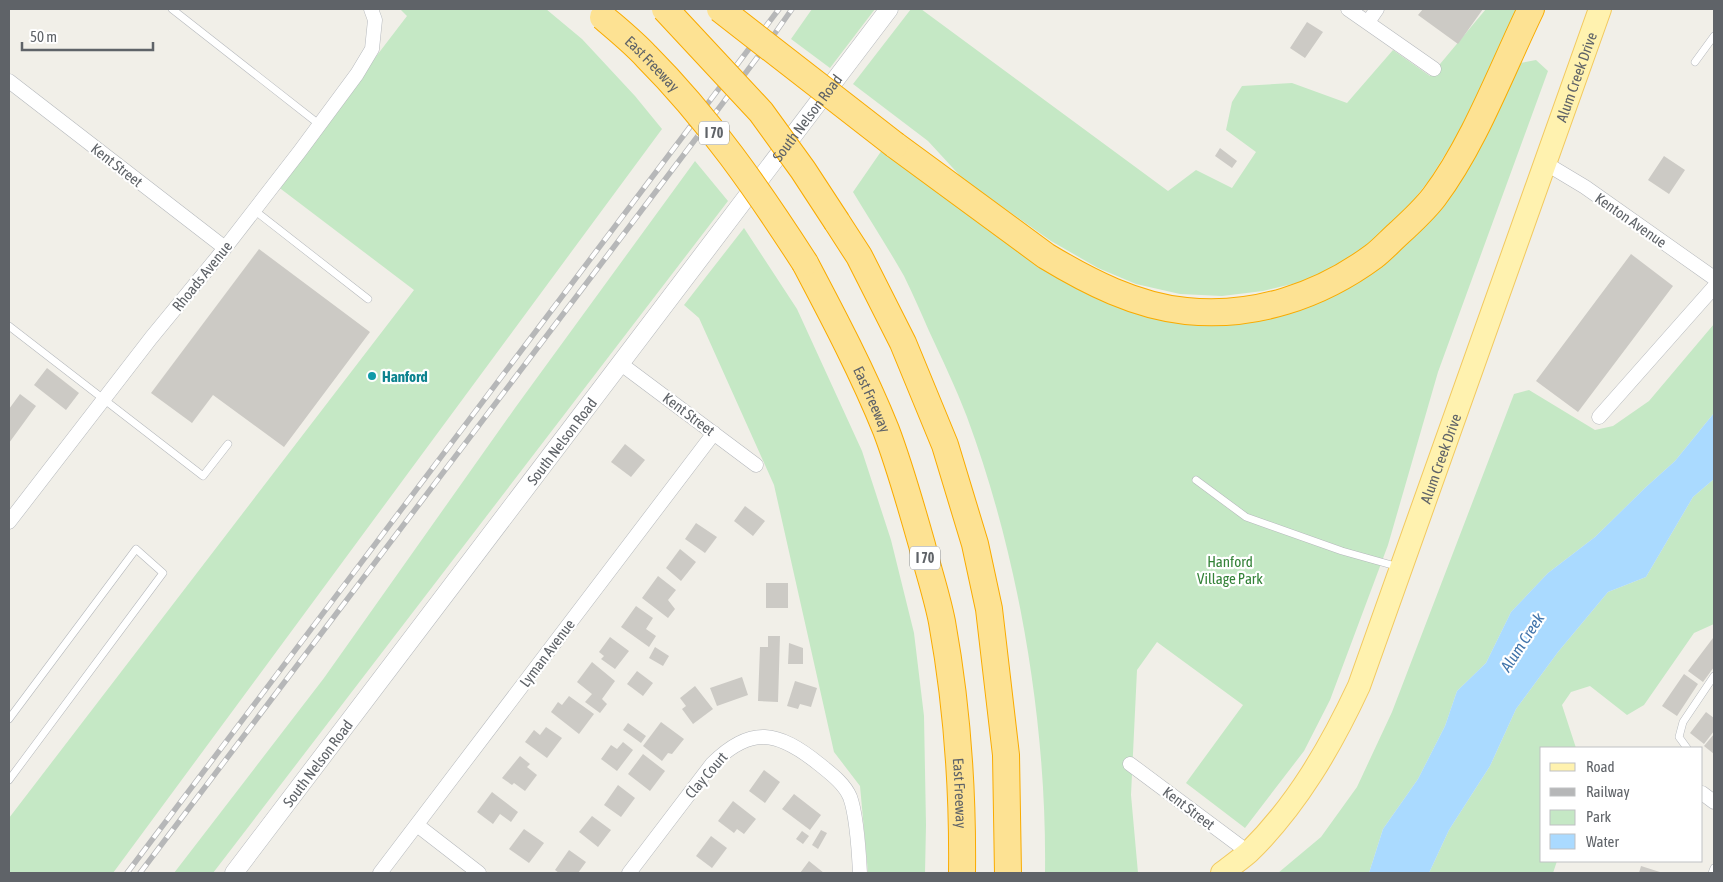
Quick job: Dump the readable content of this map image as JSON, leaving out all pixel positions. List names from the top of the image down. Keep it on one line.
{"streets":{"highway":["East Freeway","I 70"],"main road":["Alum Creek Drive"],"street":["South Nelson Road","Kent Street","Kenton Avenue","Rhoads Avenue","Lyman Avenue","Clay Court"]},"crossings":[["Alum Creek Drive","Kent Street"],["Alum Creek Drive","Kenton Avenue"],["South Nelson Road","Kent Street"],["Kent Street","Rhoads Avenue"],["Kent Street","Lyman Avenue"]],"water":["Alum Creek"],"parks":["Hanford Village Park"],"places":["Hanford"],"legend":["Road","Railway","Park","Water"],"scale_bar":"50 m"}
